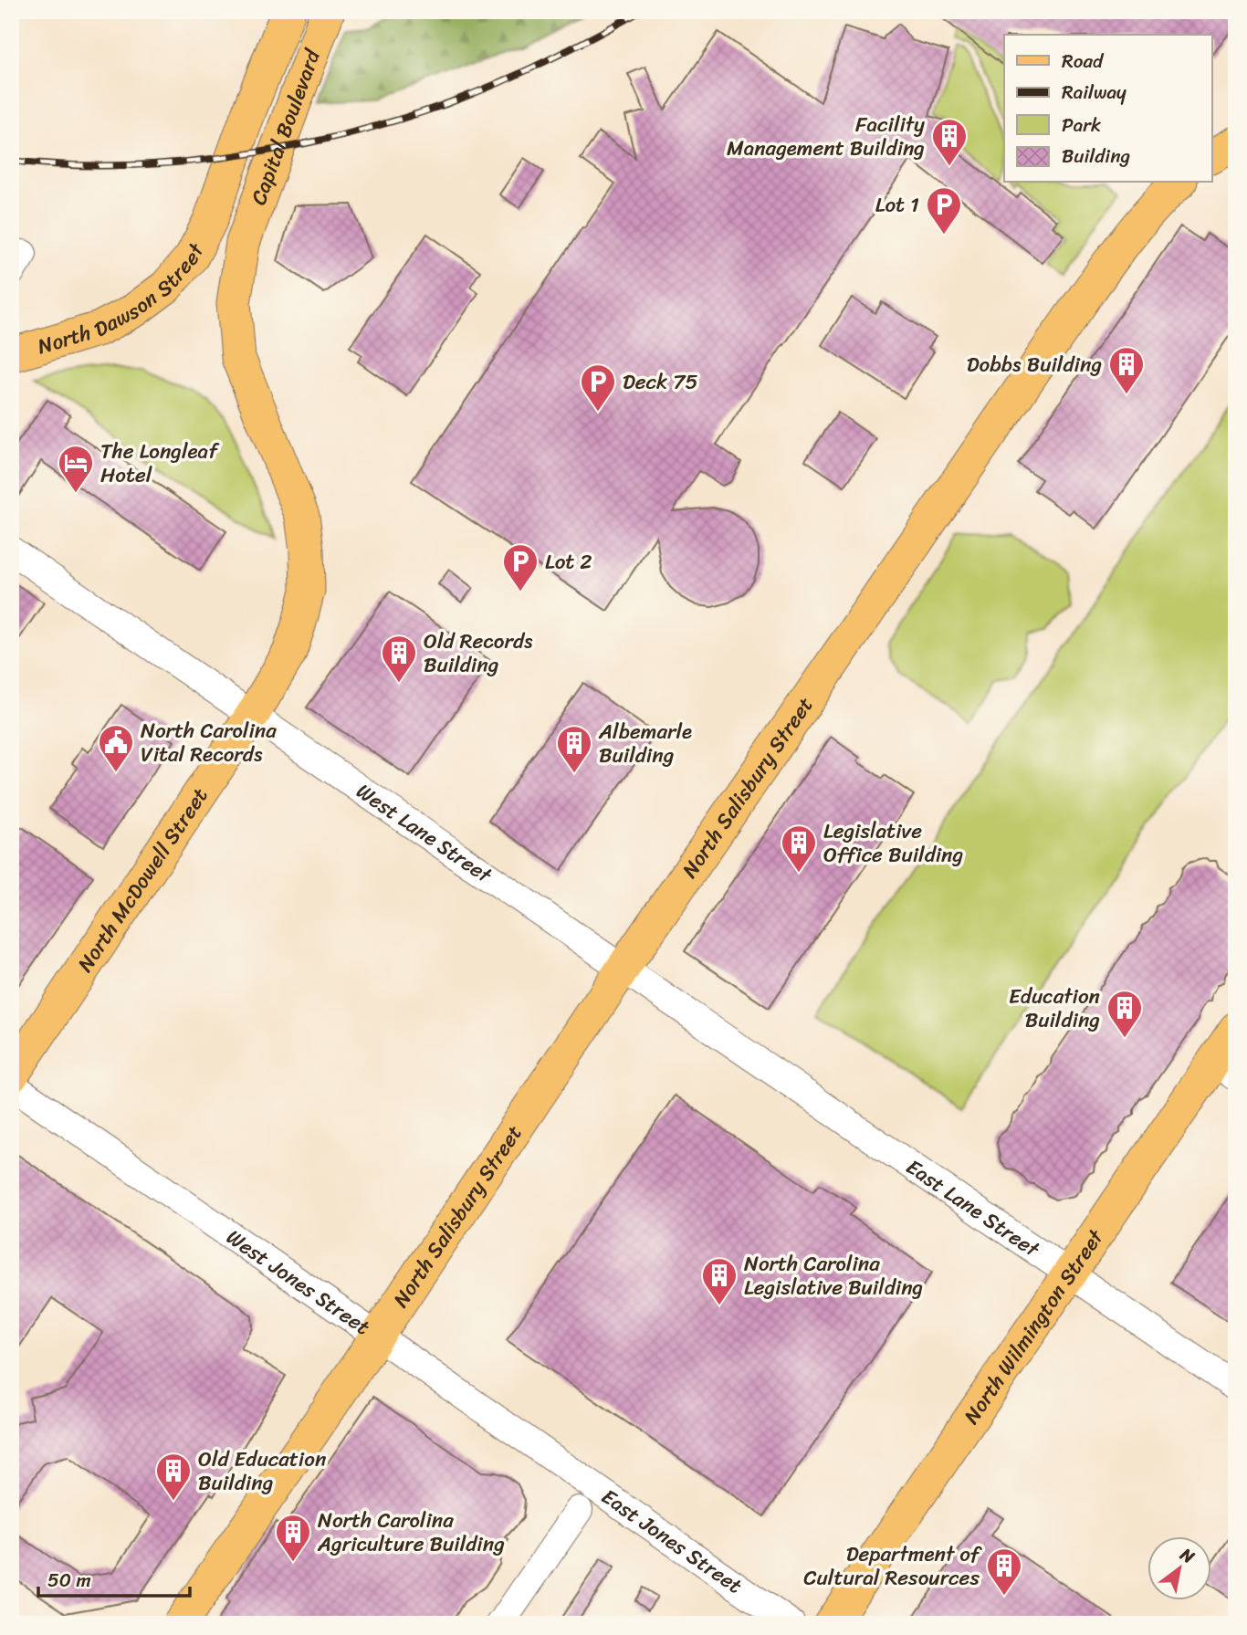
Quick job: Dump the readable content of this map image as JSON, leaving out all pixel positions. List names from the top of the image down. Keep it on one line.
{"streets":{"main road":["Capital Boulevard","North Dawson Street","North Salisbury Street","North McDowell Street","North Wilmington Street"],"street":["West Lane Street","East Lane Street","West Jones Street","East Jones Street"]},"crossings":[["Capital Boulevard","North Dawson Street"],["Capital Boulevard","North McDowell Street"],["North Salisbury Street","West Lane Street"],["North Salisbury Street","West Jones Street"],["West Lane Street","North McDowell Street"],["West Lane Street","East Lane Street"],["East Lane Street","North Wilmington Street"],["West Jones Street","East Jones Street"]],"places":{"building":["Facility Management Building","Dobbs Building","Old Records Building","Albemarle Building","Legislative Office Building","Education Building","North Carolina Legislative Building","Old Education Building","North Carolina Agriculture Building","Department of Cultural Resources"],"parking":["Lot 1","Deck 75","Lot 2"],"hotel":["The Longleaf Hotel"],"public building":["North Carolina Vital Records"]},"legend":["Road","Railway","Park","Building"],"scale_bar":"50 m","north":"top right"}
